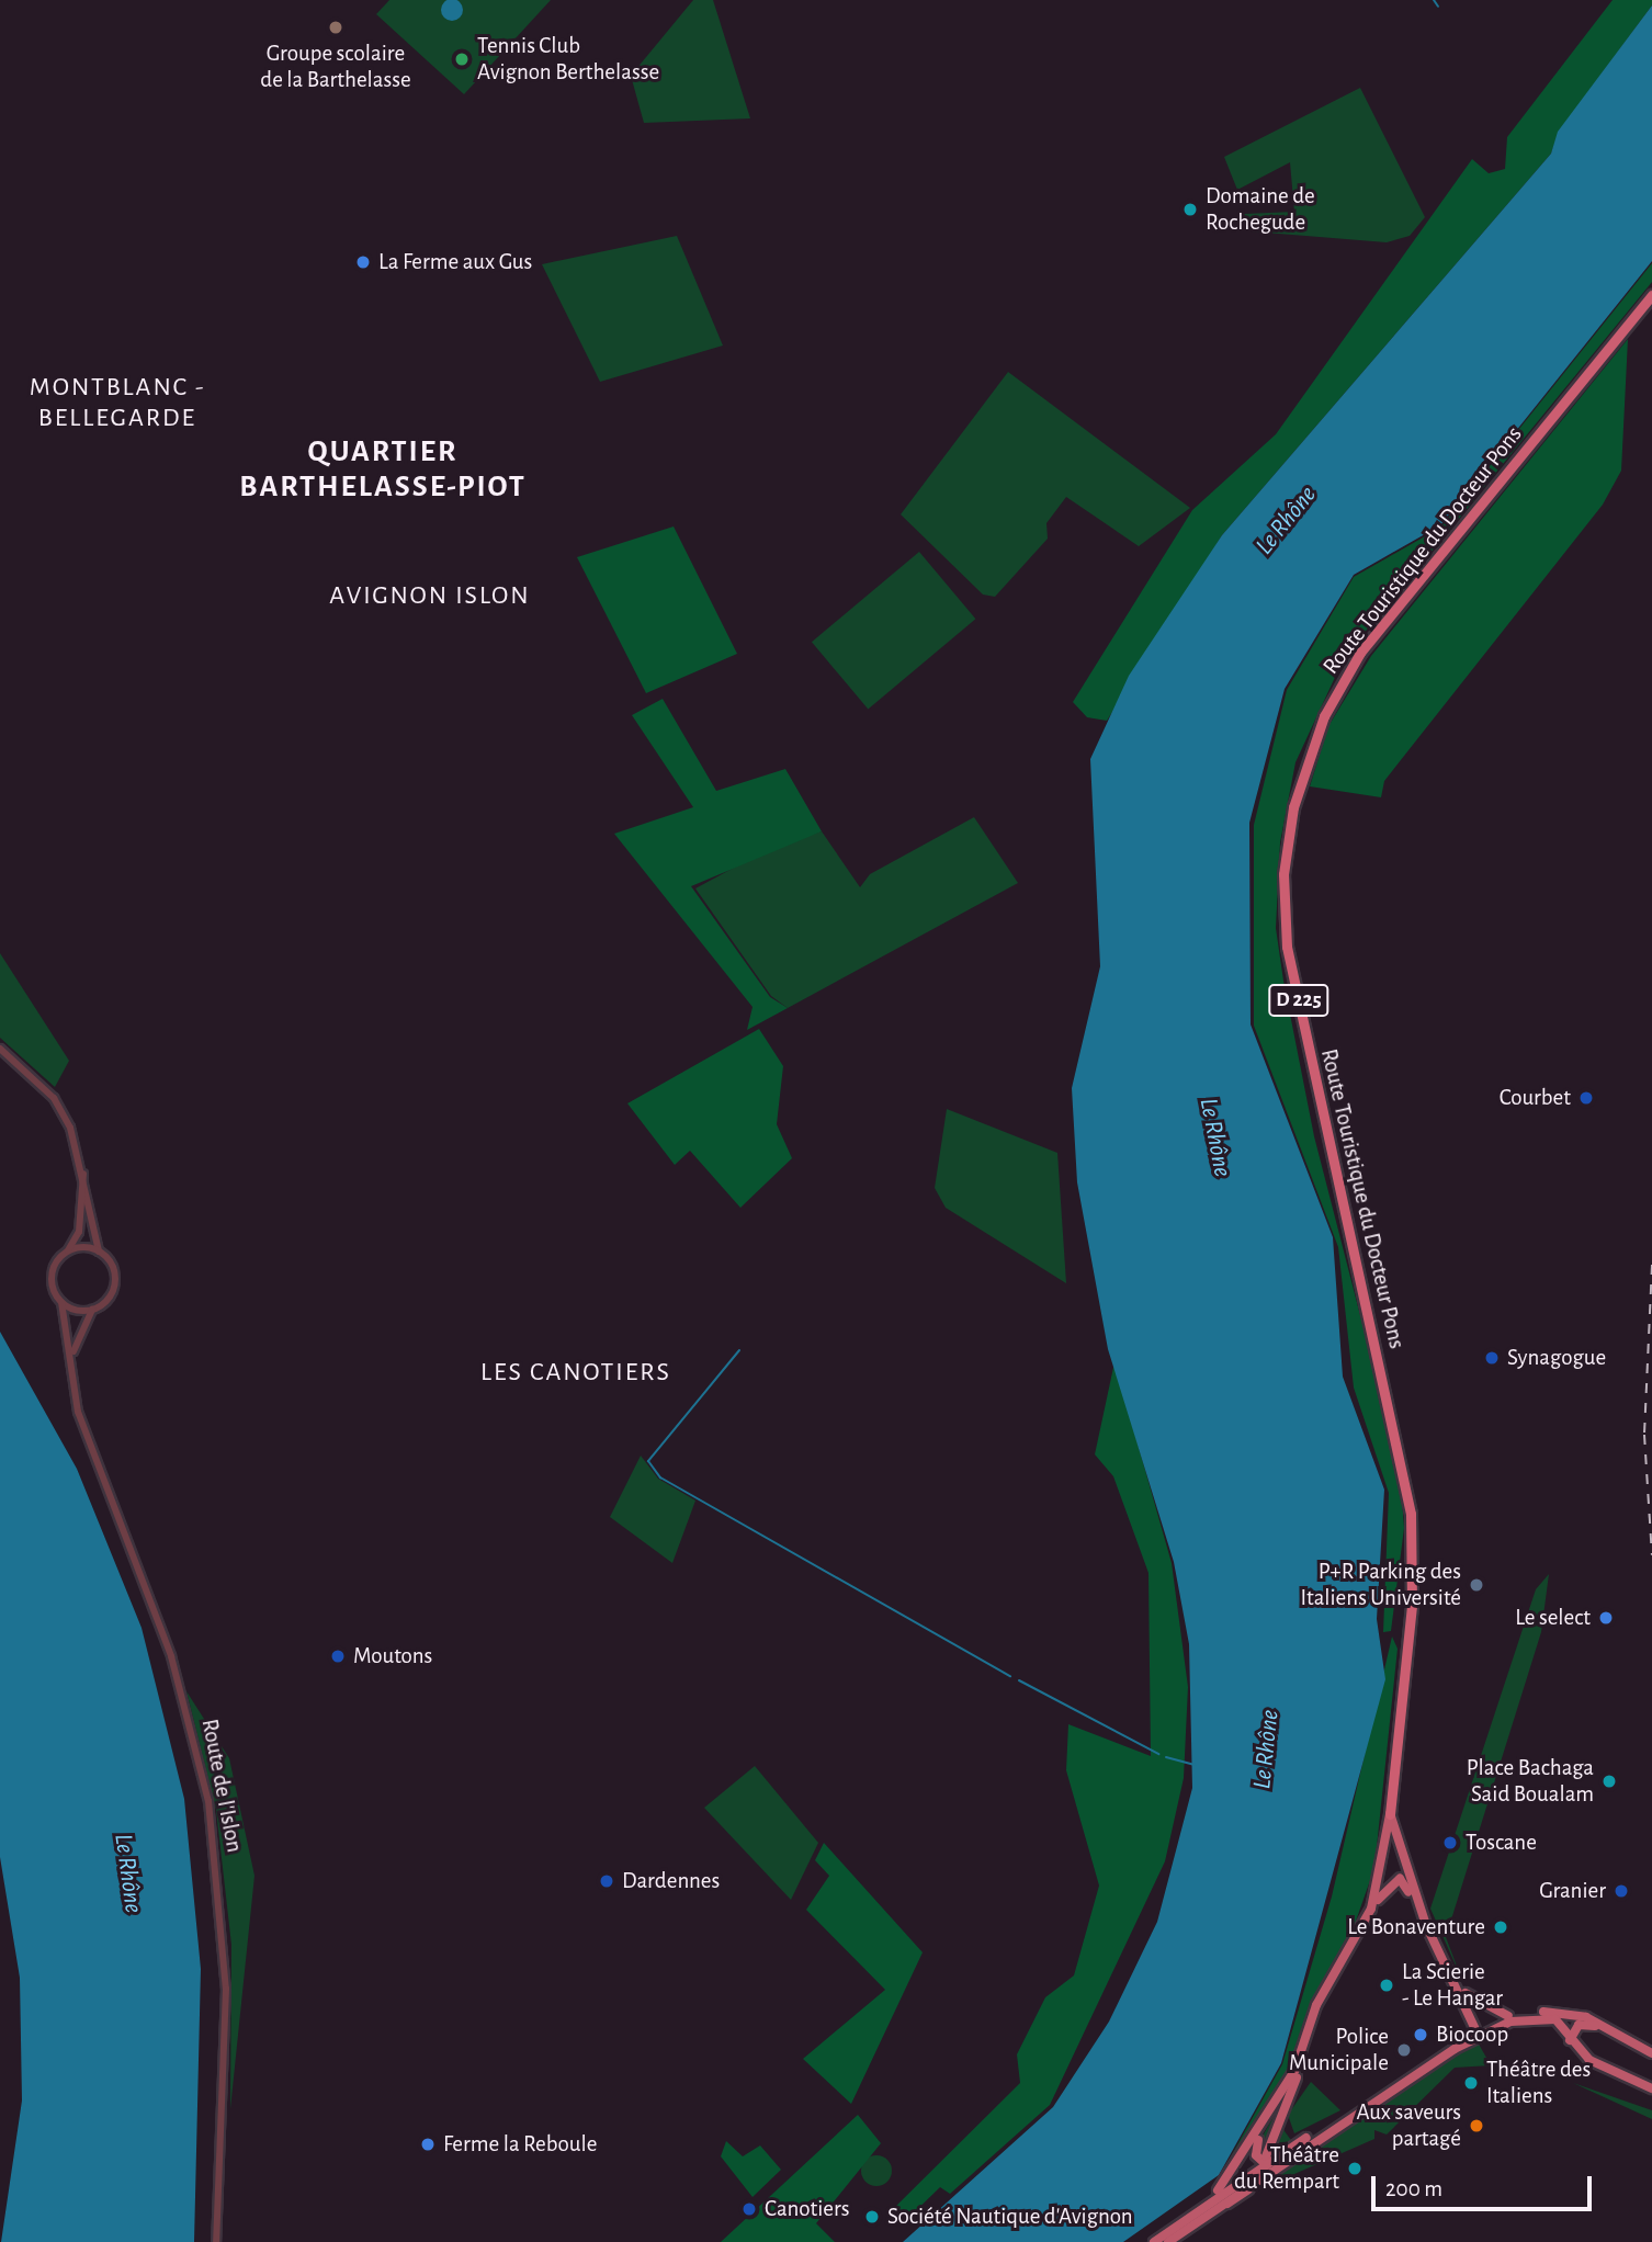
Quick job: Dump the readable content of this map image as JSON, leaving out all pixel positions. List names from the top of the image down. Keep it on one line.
{"streets":{"highway":["Route Touristique du Docteur Pons","D 225"],"street":["Route de l'Islon"]},"crossings":[["Route Touristique du Docteur Pons","D 225"]],"districts":["MONTBLANC - BELLEGARDE","QUARTIER BARTHELASSE-PIOT","AVIGNON ISLON","LES CANOTIERS"],"water":["Le Rhône"],"places":["Groupe scolaire de la Barthelasse","Tennis Club Avignon Berthelasse","Domaine de Rochegude","La Ferme aux Gus","Courbet","Synagogue","P+R Parking des Italiens Université","Le select","Moutons","Place Bachaga Said Boualam","Toscane","Dardennes","Granier","Le Bonaventure","La Scierie - Le Hangar","Biocoop","Police Municipale","Théâtre des Italiens","Aux saveurs partagé","Ferme la Reboule","Théâtre du Rempart","Canotiers","Société Nautique d'Avignon"],"scale_bar":"200 m"}
